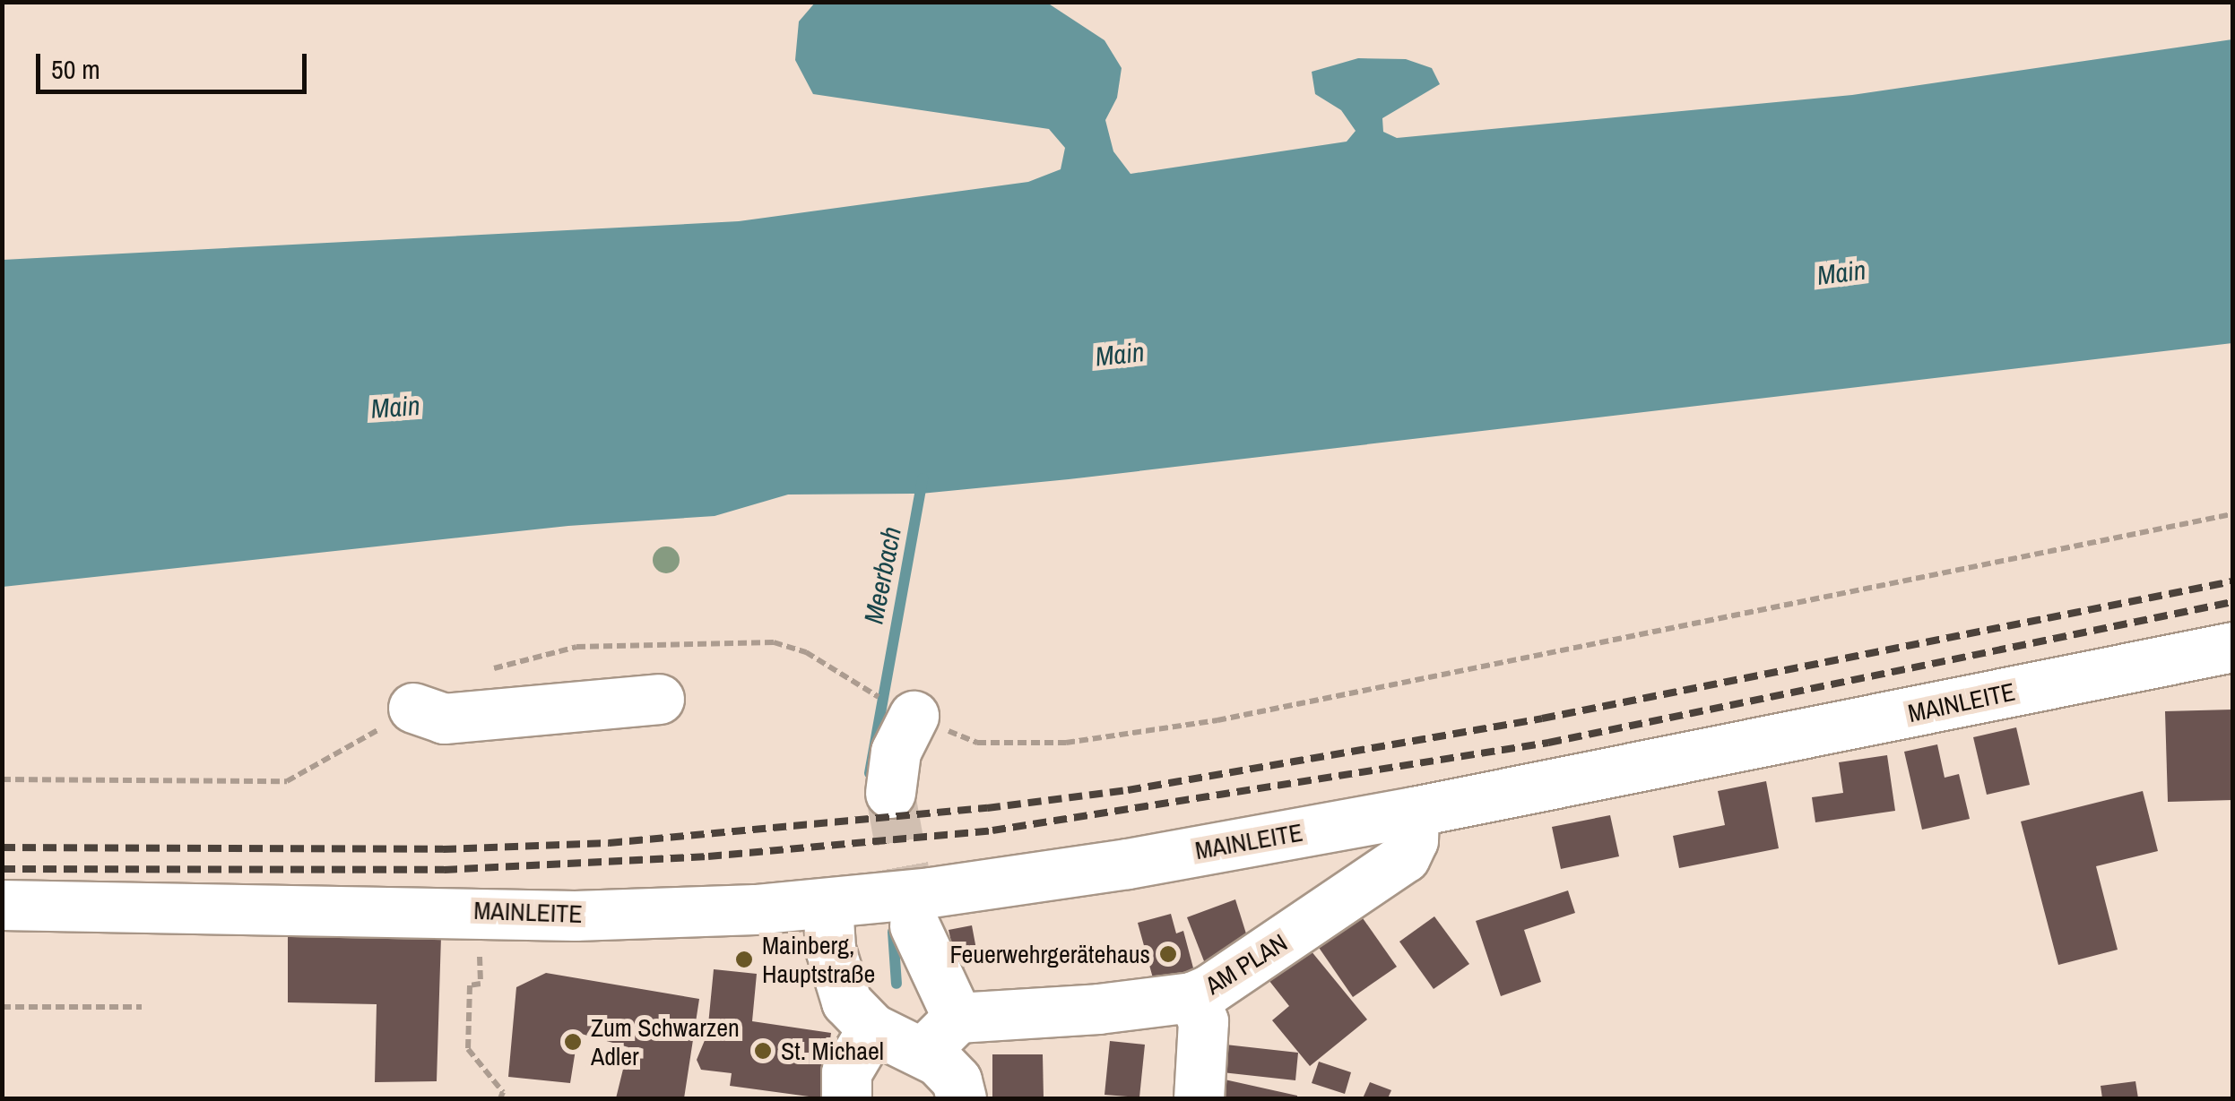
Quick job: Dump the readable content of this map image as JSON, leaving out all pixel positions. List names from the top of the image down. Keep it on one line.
{"streets":{"main road":["MAINLEITE","AM PLAN"]},"crossings":[["MAINLEITE","AM PLAN"]],"water":["Main","Meerbach"],"places":["Feuerwehrgerätehaus","Mainberg, Hauptstraße","Zum Schwarzen Adler","St. Michael"],"scale_bar":"50 m"}
